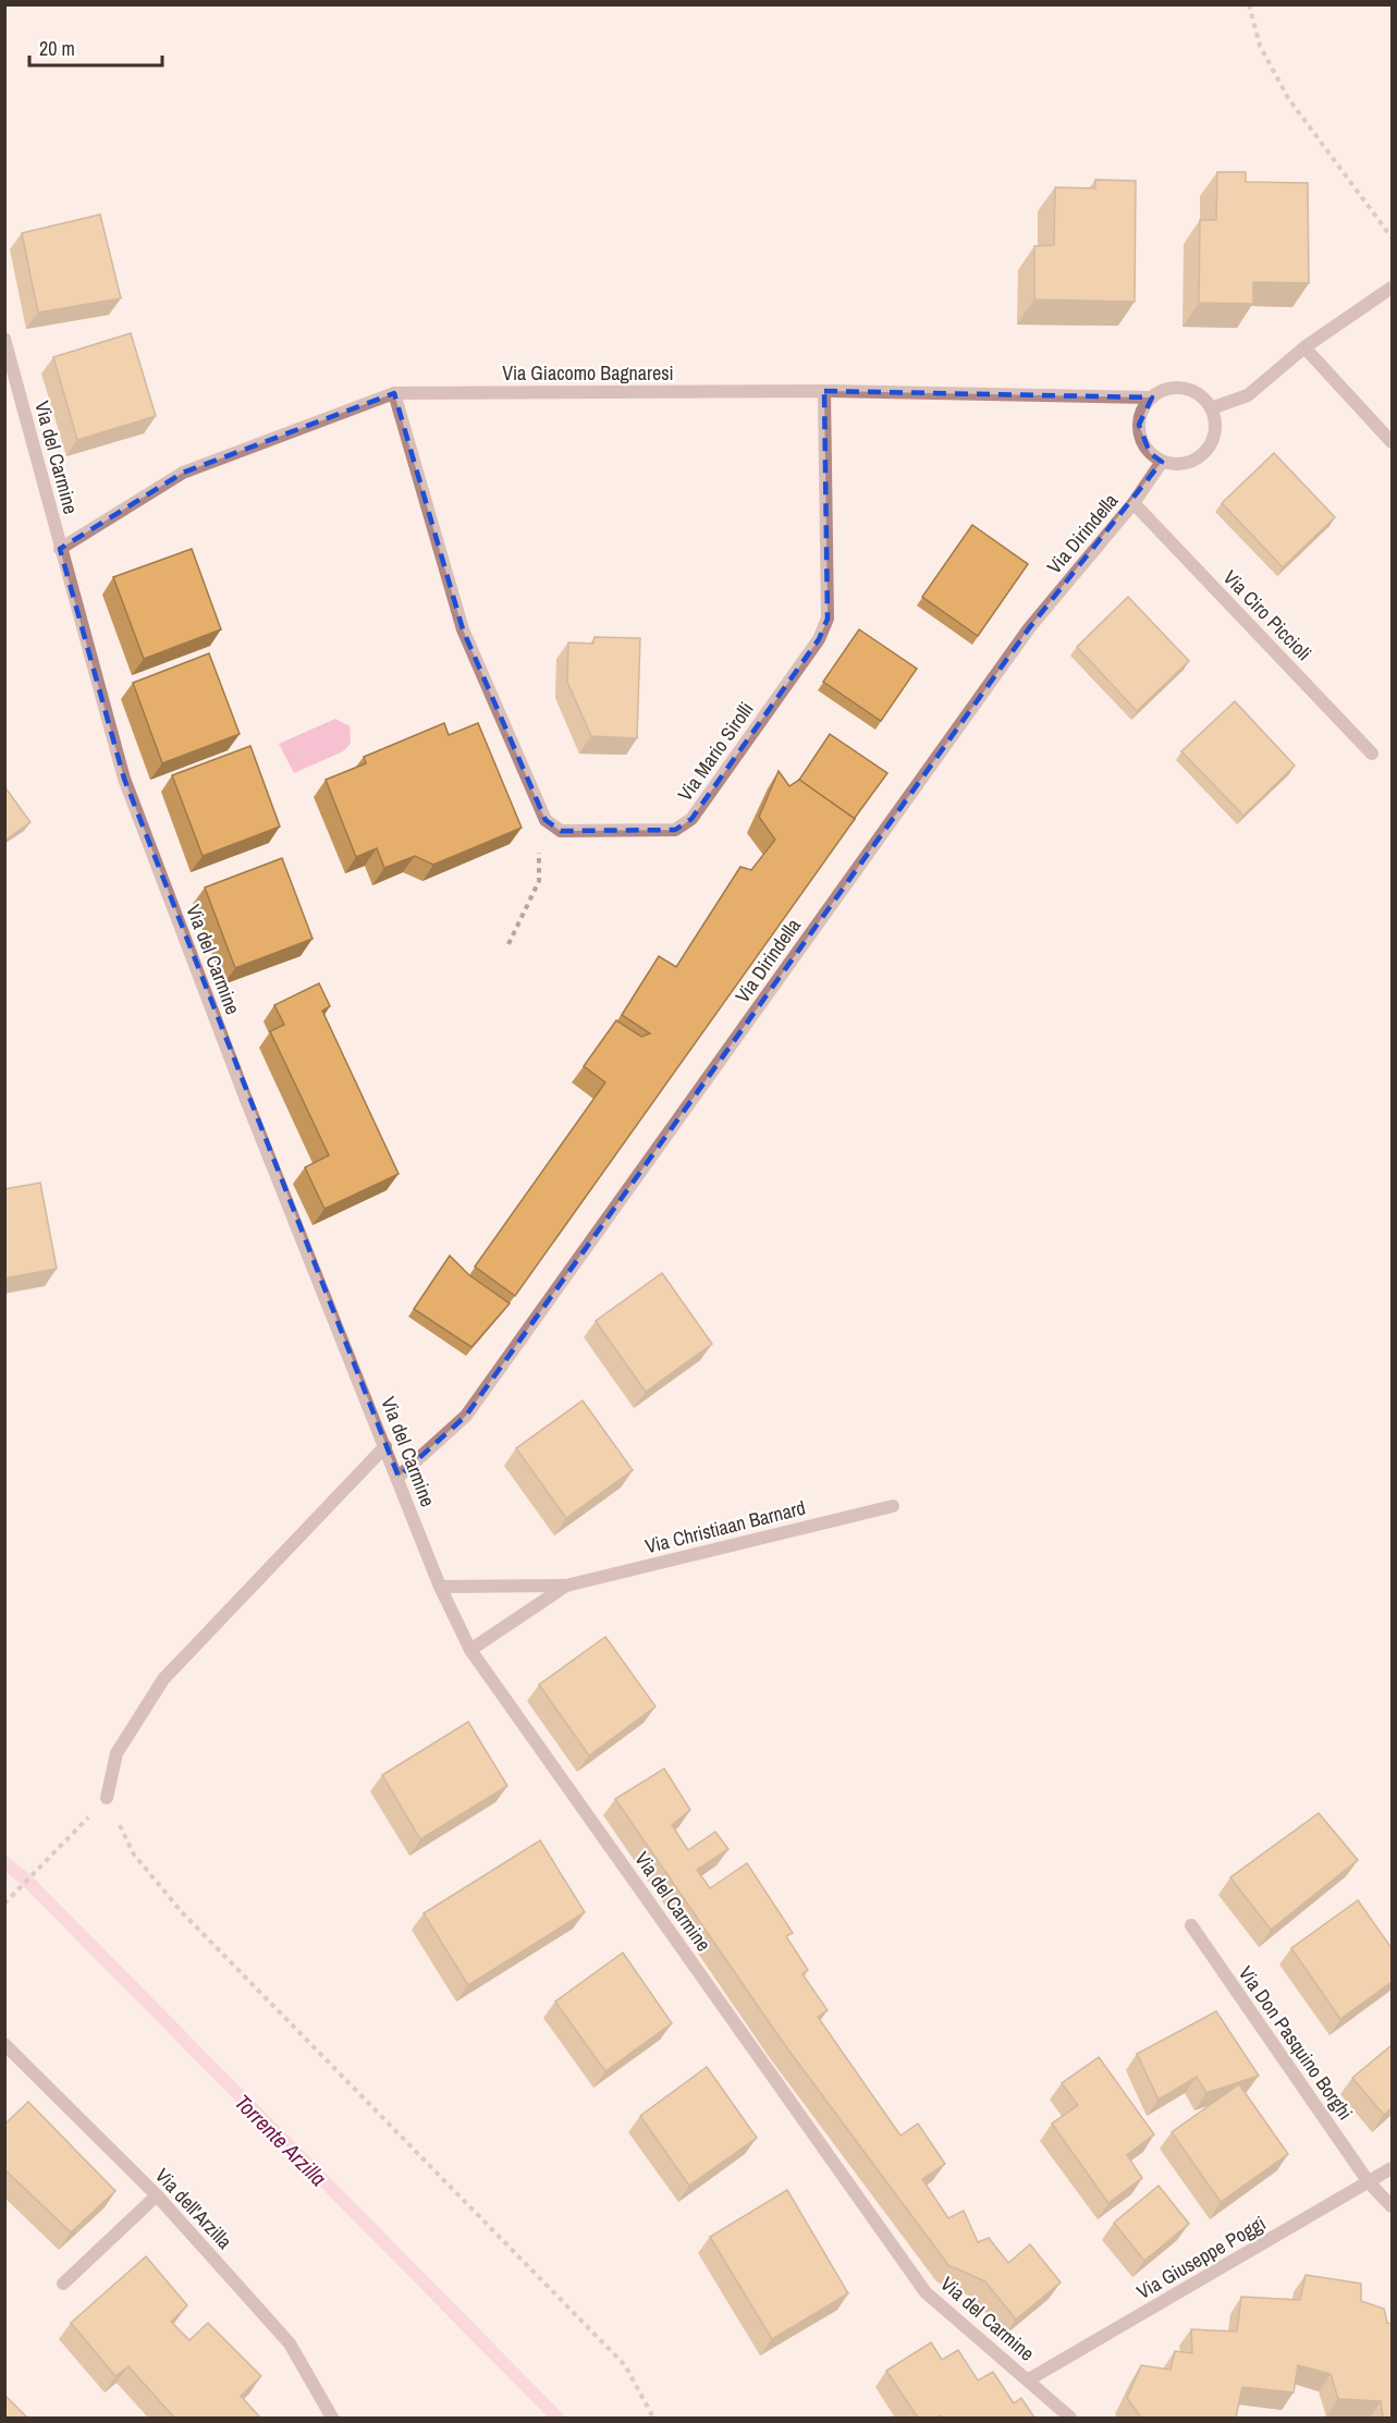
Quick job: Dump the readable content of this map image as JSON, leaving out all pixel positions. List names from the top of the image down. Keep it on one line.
{"streets":{"street":["Via Giacomo Bagnaresi","Via del Carmine","Via Dirindella","Via Ciro Piccioli","Via Mario Sirolli","Via Christiaan Barnard","Via Don Pasquino Borghi","Via dell'Arzilla","Via Giuseppe Poggi"]},"crossings":[["Via Giacomo Bagnaresi","Via del Carmine"],["Via Giacomo Bagnaresi","Via Dirindella"],["Via Giacomo Bagnaresi","Via Mario Sirolli"],["Via del Carmine","Via Dirindella"],["Via del Carmine","Via Christiaan Barnard"],["Via del Carmine","Via Giuseppe Poggi"],["Via Dirindella","Via Ciro Piccioli"],["Via Don Pasquino Borghi","Via Giuseppe Poggi"]],"water":["Torrente Arzilla"],"scale_bar":"20 m"}
